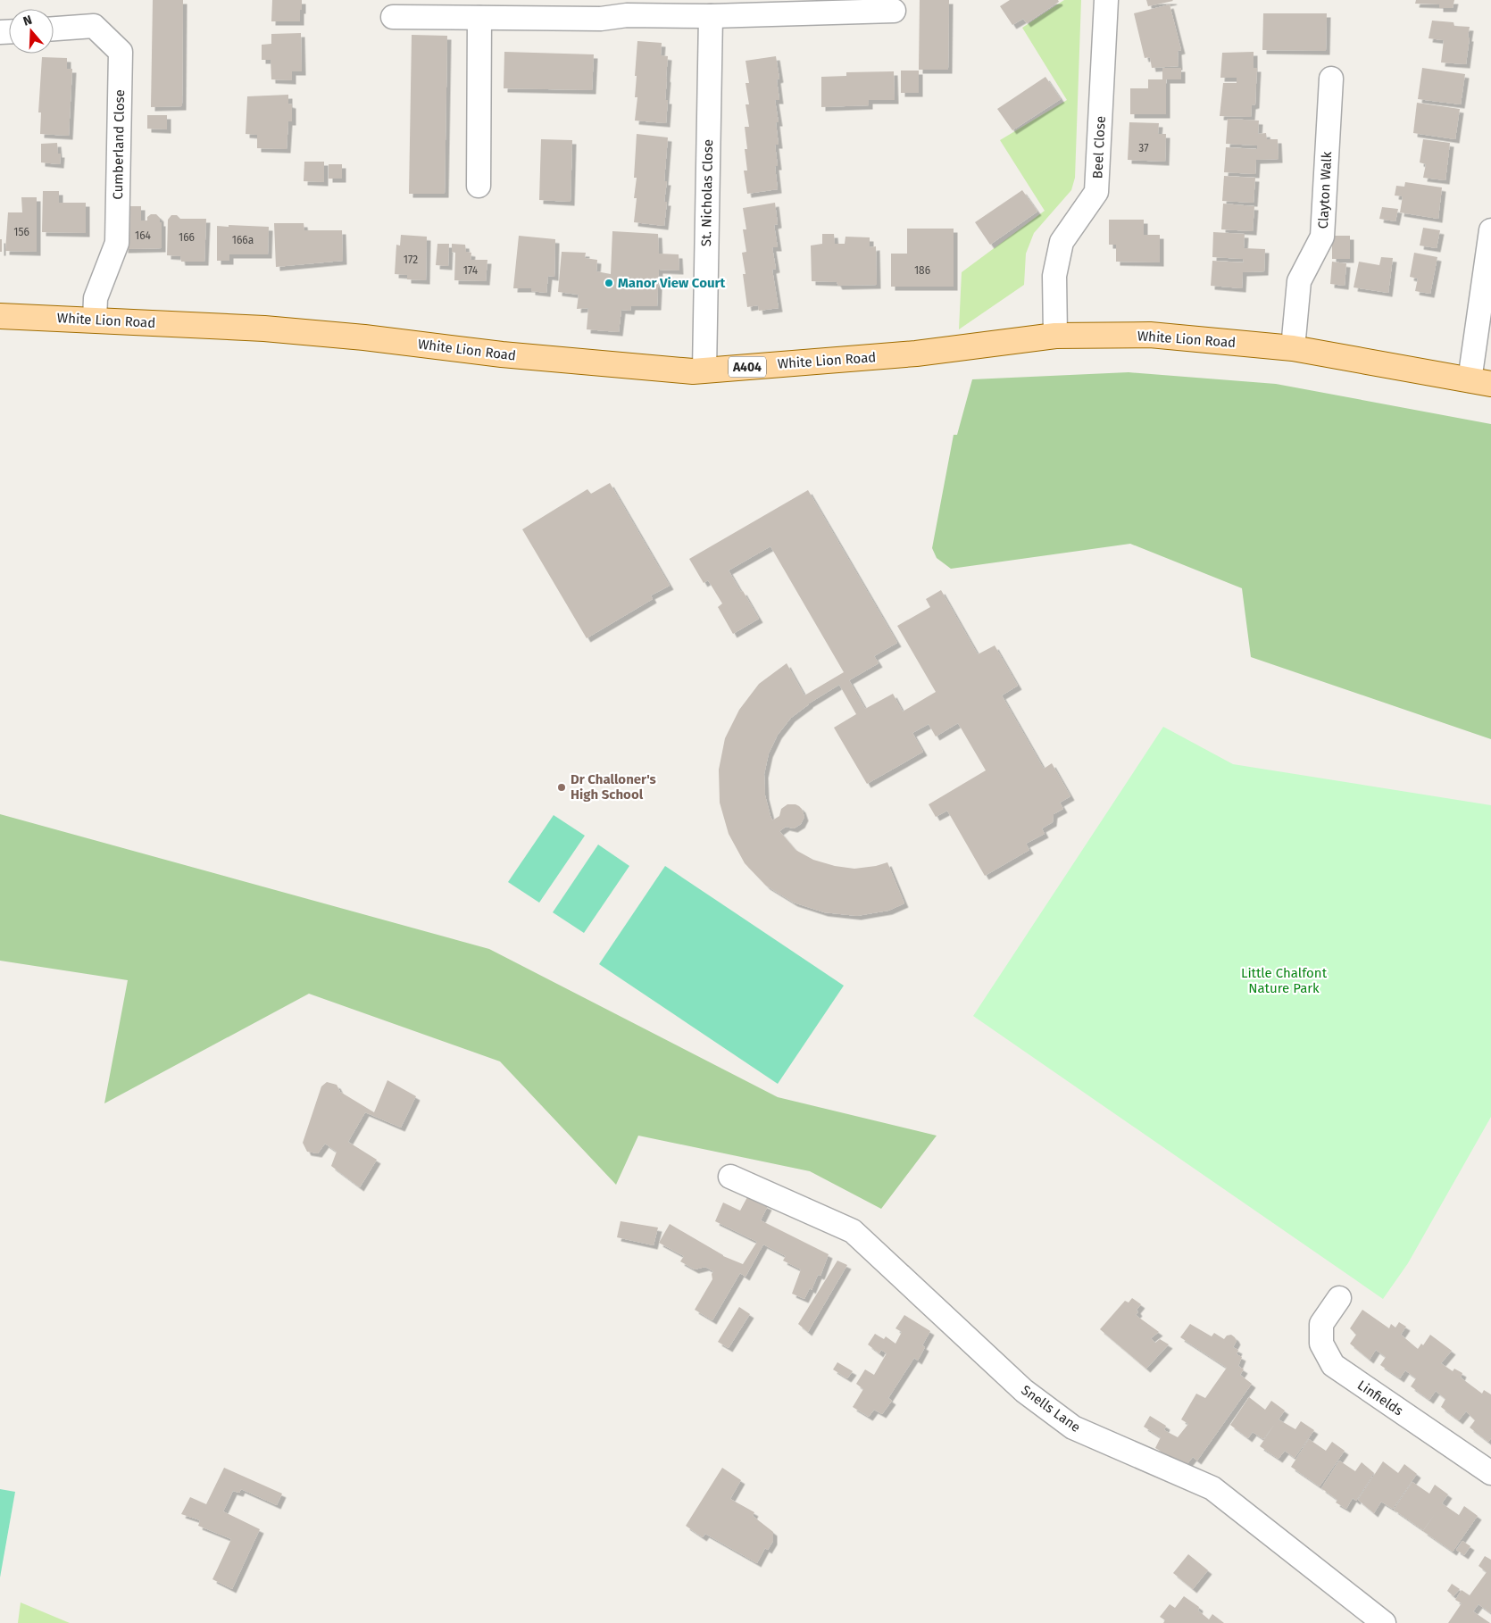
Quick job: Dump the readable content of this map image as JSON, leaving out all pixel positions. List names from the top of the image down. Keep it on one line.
{"streets":{"main road":["White Lion Road","A404"],"street":["Cumberland Close","Beel Close","Clayton Walk","St. Nicholas Close","Linfields","Snells Lane"]},"crossings":[["Cumberland Close","White Lion Road"],["Beel Close","White Lion Road"],["Clayton Walk","White Lion Road"],["St. Nicholas Close","White Lion Road"]],"parks":["Little Chalfont Nature Park"],"places":["Manor View Court","Dr Challoner's High School"],"house_numbers":["37","156","164","166","166a","172","174","186"],"north":"top"}
